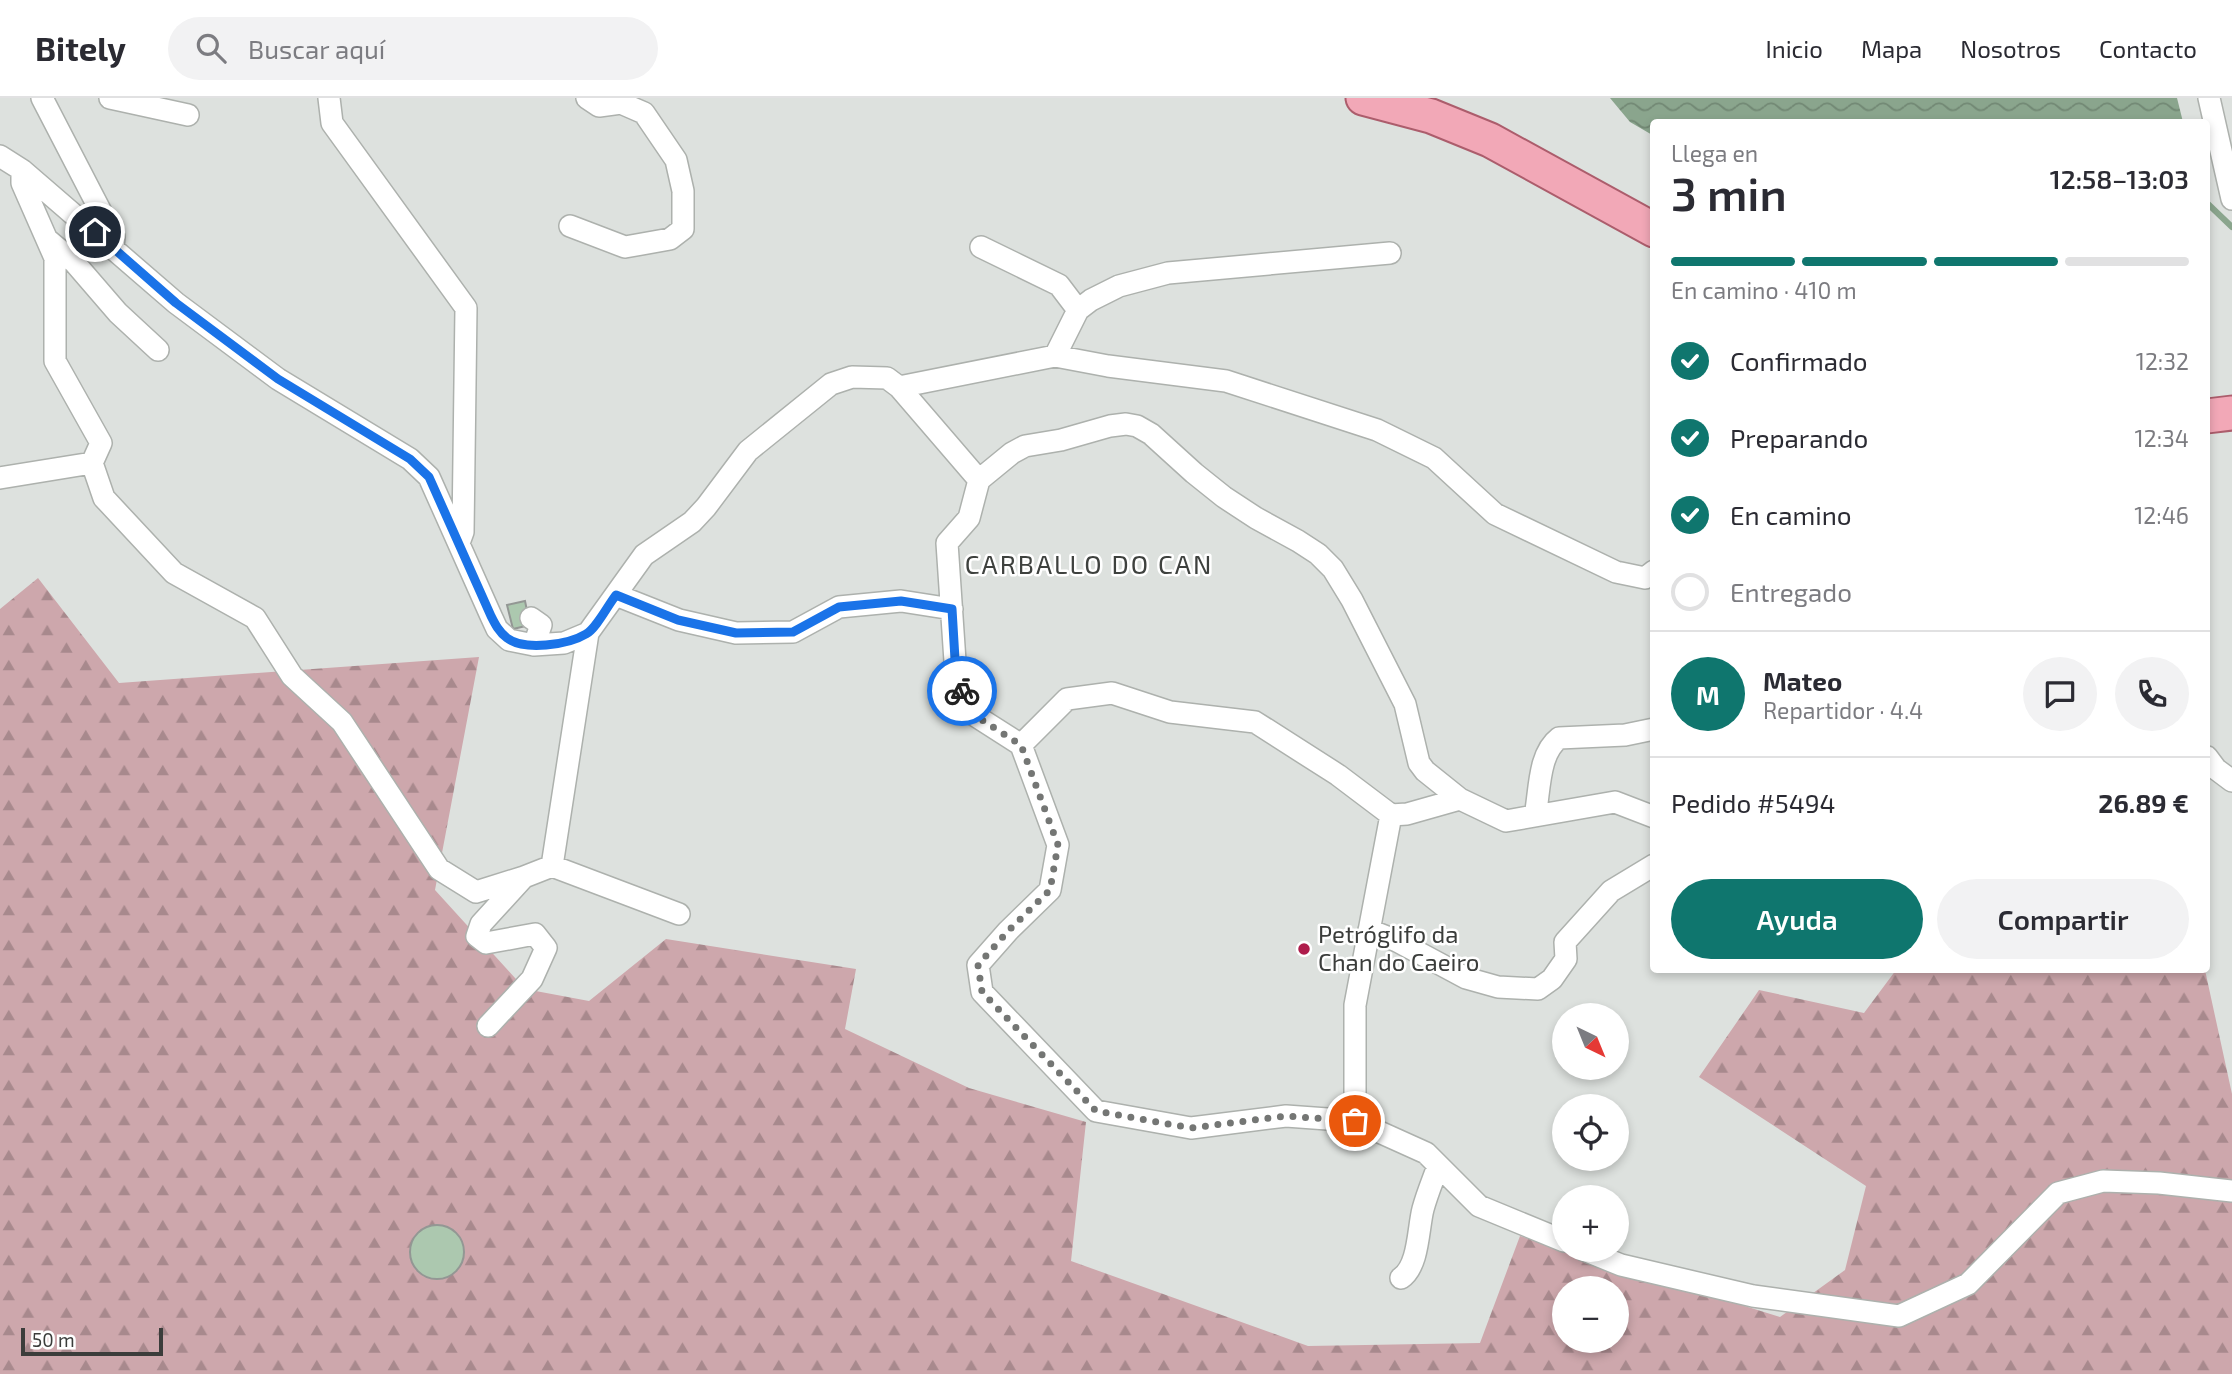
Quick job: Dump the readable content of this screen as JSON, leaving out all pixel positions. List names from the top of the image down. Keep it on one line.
{"districts":["CARBALLO DO CAN"],"places":["Petróglifo da Chan do Caeiro"],"scale_bar":"50 m","north":"bottom right","page":{"header":"Bitely","search":"Buscar aquí","nav":["Inicio","Mapa","Nosotros","Contacto"],"heading":["3 min","Llega en","12:58–13:03"],"panel":["Mateo","Repartidor · 4.4","Pedido #5494","26.89 €"],"bar":"En camino · 410 m","list":[["Confirmado","12:32"],["Preparando","12:34"],["En camino","12:46"],"Entregado"],"round":"M","buttons":["Ayuda","Compartir"],"map_buttons":["+","−"],"scale":"50 m"}}
